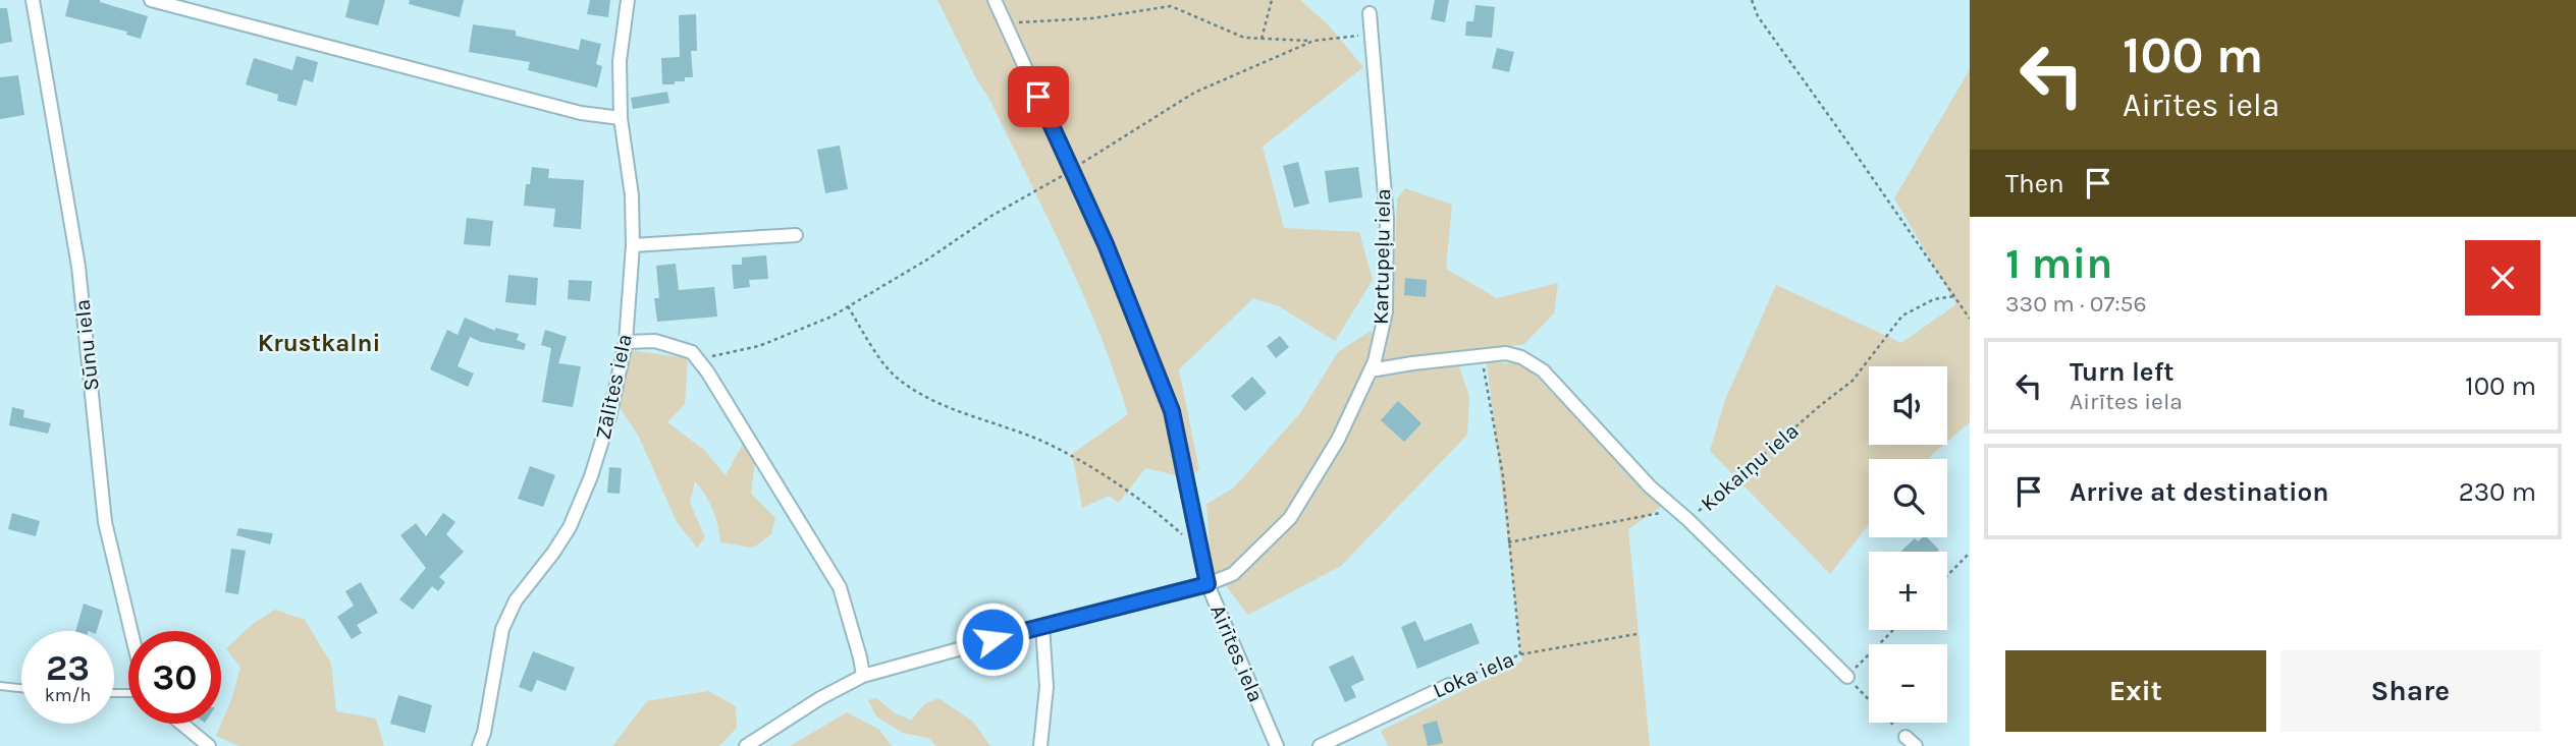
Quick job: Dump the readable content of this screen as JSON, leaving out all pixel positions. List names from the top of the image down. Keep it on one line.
{"streets":{"street":["Kartupeļu iela","Sūnu iela","Zālītes iela","Kokaiņu iela","Airītes iela","Loka iela"]},"crossings":[["Kartupeļu iela","Kokaiņu iela"],["Kartupeļu iela","Airītes iela"]],"districts":["Krustkalni"],"page":{"turn":["100 m","Airītes iela"],"then":"Then","heading":["1 min","330 m · 07:56"],"list":[{"name":"Turn left","note":"Airītes iela","value":"100 m"},{"name":"Arrive at destination","value":"230 m"}],"map_buttons":["+","−"],"speed":"23 km/h","limit":"30","buttons":["Exit","Share"]}}
